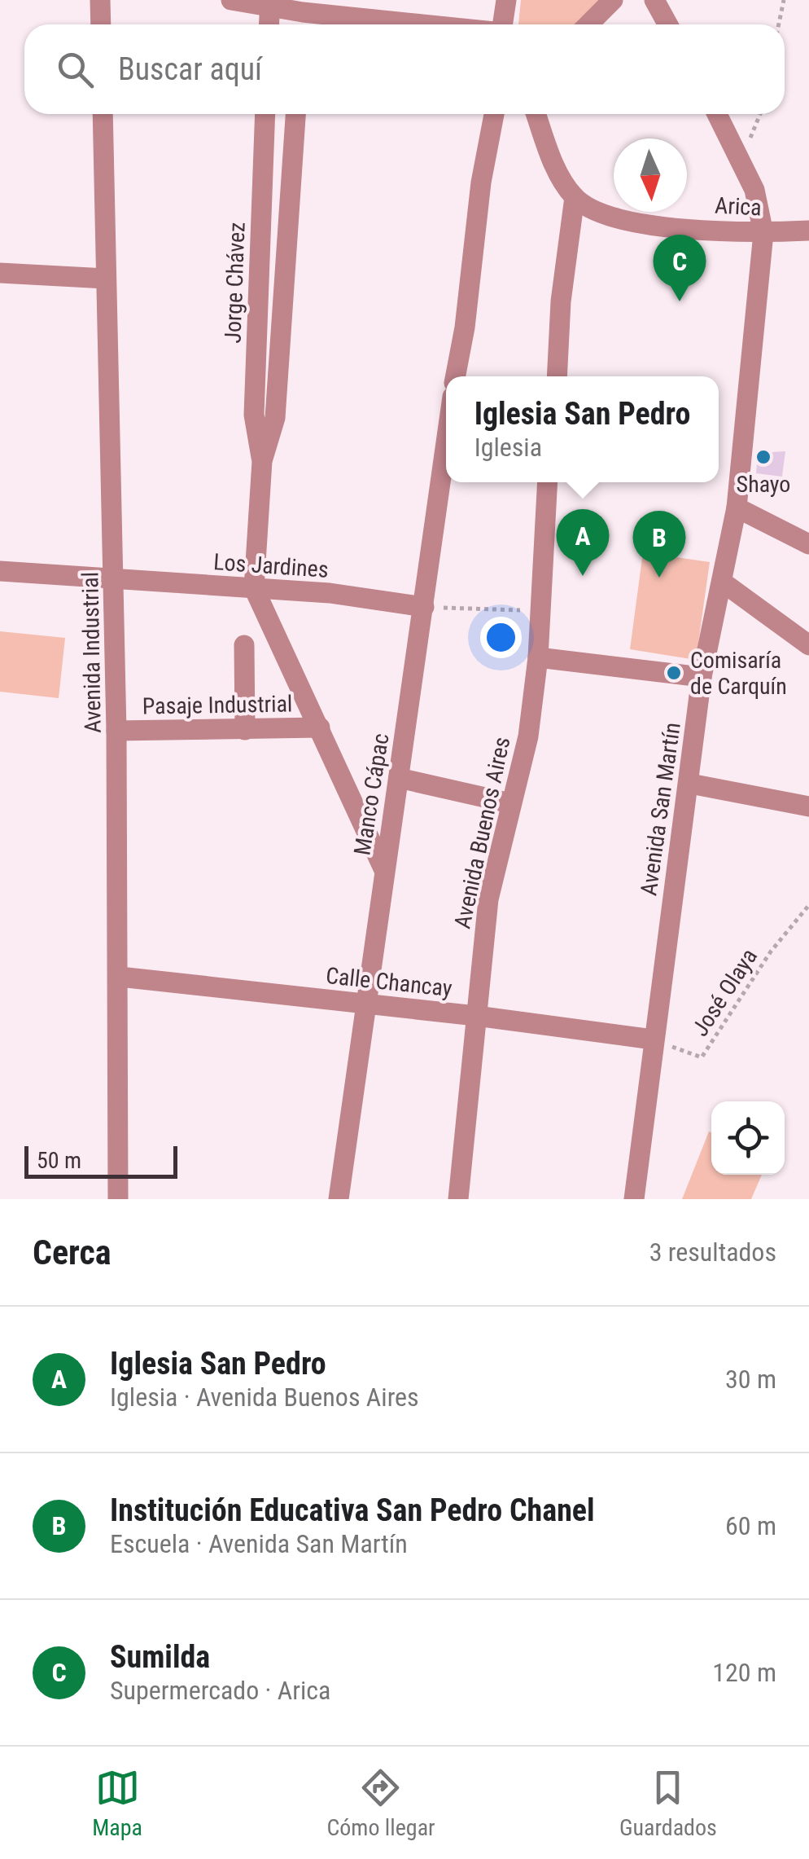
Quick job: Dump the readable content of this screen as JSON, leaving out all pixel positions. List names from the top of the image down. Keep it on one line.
{"streets":{"street":["Arica","Jorge Chávez","Los Jardines","Avenida Industrial","Pasaje Industrial","Manco Cápac","Avenida San Martín","Avenida Buenos Aires","Calle Chancay"],"path":["José Olaya"]},"crossings":[["Arica","Avenida San Martín"],["Los Jardines","Avenida Industrial"],["Los Jardines","Manco Cápac"],["Avenida Industrial","Pasaje Industrial"],["Avenida Industrial","Calle Chancay"],["Manco Cápac","Calle Chancay"],["Avenida San Martín","Calle Chancay"],["Avenida San Martín","José Olaya"],["Avenida Buenos Aires","Calle Chancay"],["Calle Chancay","José Olaya"]],"places":["Shayo","Comisaría de Carquín"],"scale_bar":"50 m","north":"bottom","page":{"search":"Buscar aquí","pins":["C","A","B"],"popup":["Iglesia San Pedro","Iglesia"],"scale":"50 m","heading":["Cerca","3 resultados"],"list":[{"mark":"A","name":"Iglesia San Pedro","note":"Iglesia · Avenida Buenos Aires","value":"30 m"},{"mark":"B","name":"Institución Educativa San Pedro Chanel","note":"Escuela · Avenida San Martín","value":"60 m"},{"mark":"C","name":"Sumilda","note":"Supermercado · Arica","value":"120 m"}],"nav":["Mapa","Cómo llegar","Guardados"]}}
